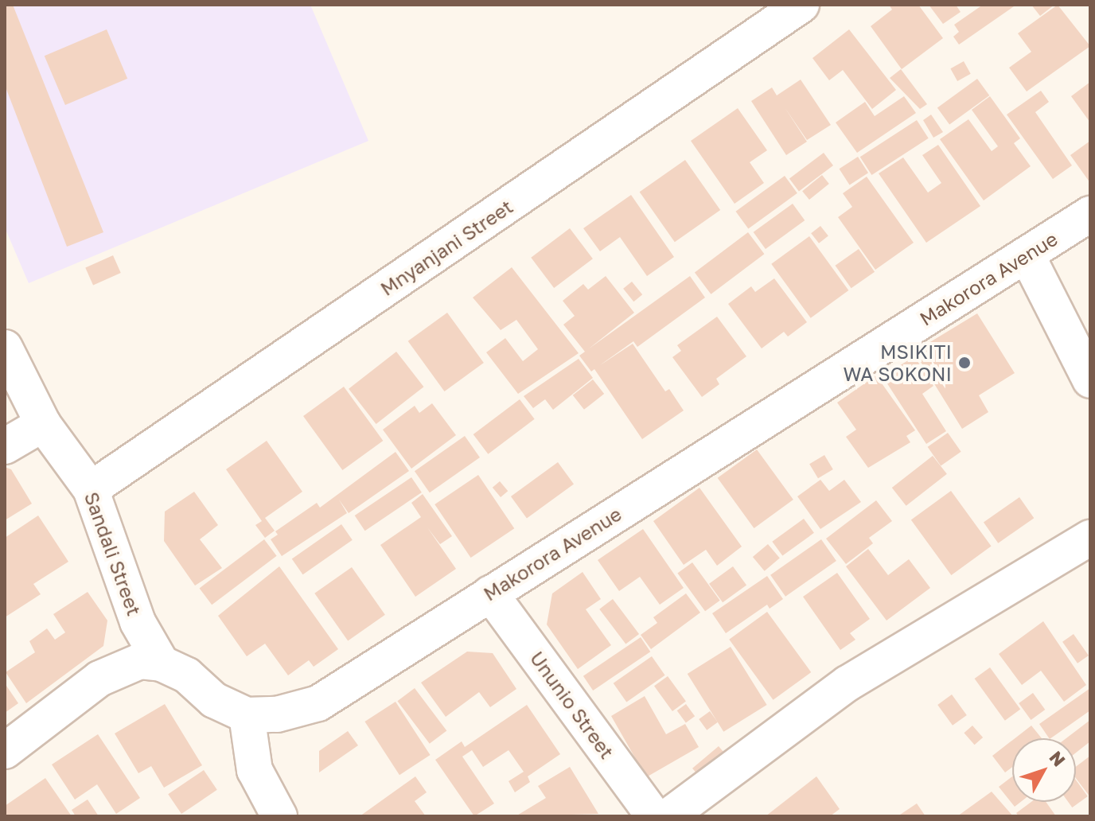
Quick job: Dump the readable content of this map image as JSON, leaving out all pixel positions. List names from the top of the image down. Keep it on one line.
{"streets":{"street":["Mnyanjani Street","Makorora Avenue","Sandali Street","Ununio Street"]},"crossings":[["Mnyanjani Street","Sandali Street"],["Makorora Avenue","Sandali Street"],["Makorora Avenue","Ununio Street"]],"places":["MSIKITI WA SOKONI"],"north":"top right"}
